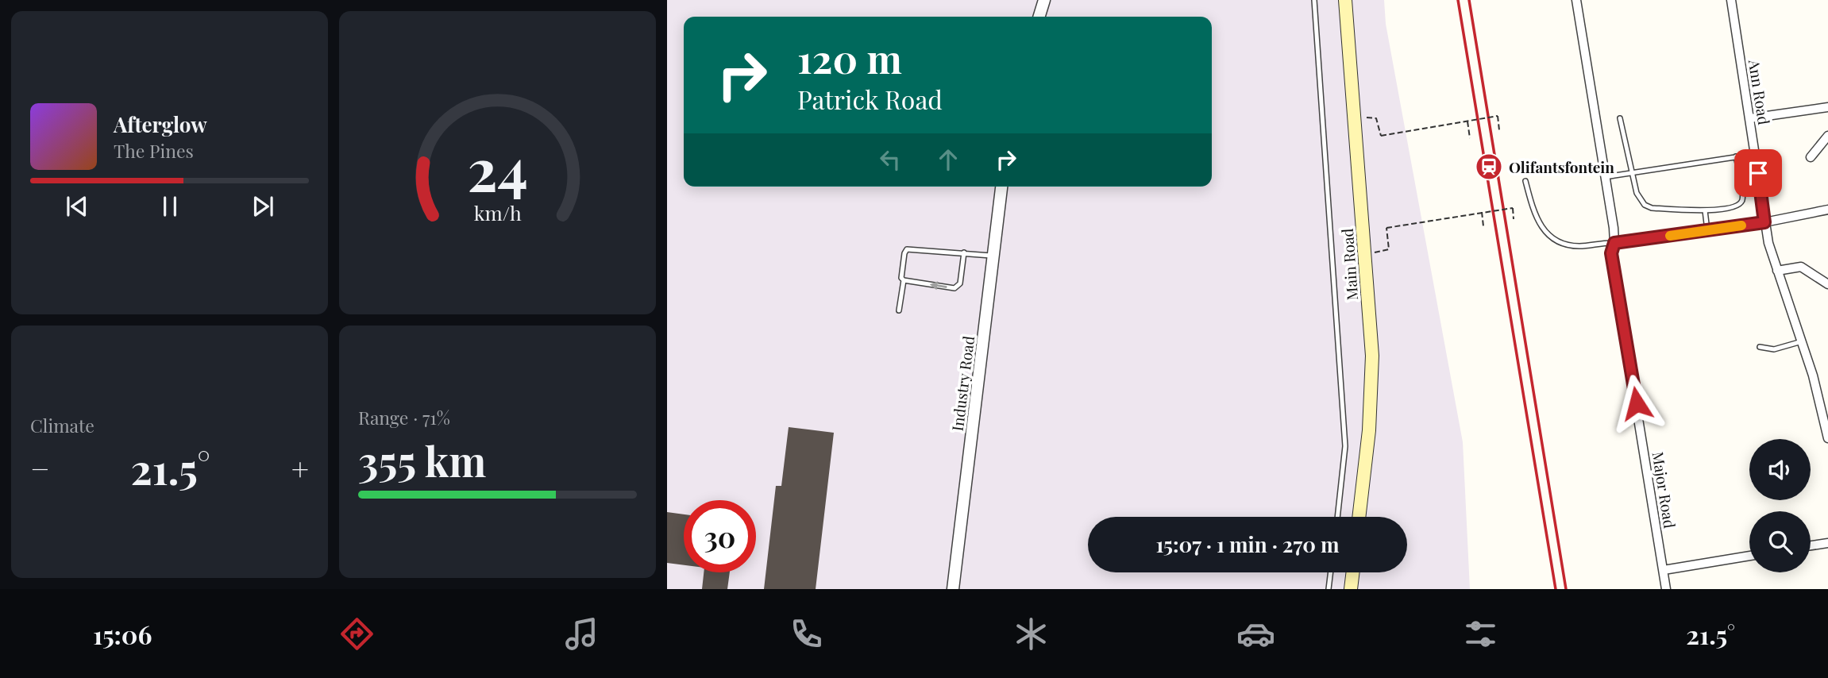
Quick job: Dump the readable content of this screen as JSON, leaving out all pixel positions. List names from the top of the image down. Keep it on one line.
{"streets":{"main road":["Main Road"],"street":["Ann Road","Industry Road","Major Road"]},"places":{"station":["Olifantsfontein"]},"page":{"turn":["120 m","Patrick Road"],"song":["Afterglow","The Pines"],"tile":["Climate",["Range · 71%","355 km"]],"heat":["−","21.5°","+"],"limit":"30","trip":"15:07 · 1 min · 270 m","tabs":["15:06","21.5°"],"gauge":["24","km/h"]}}
